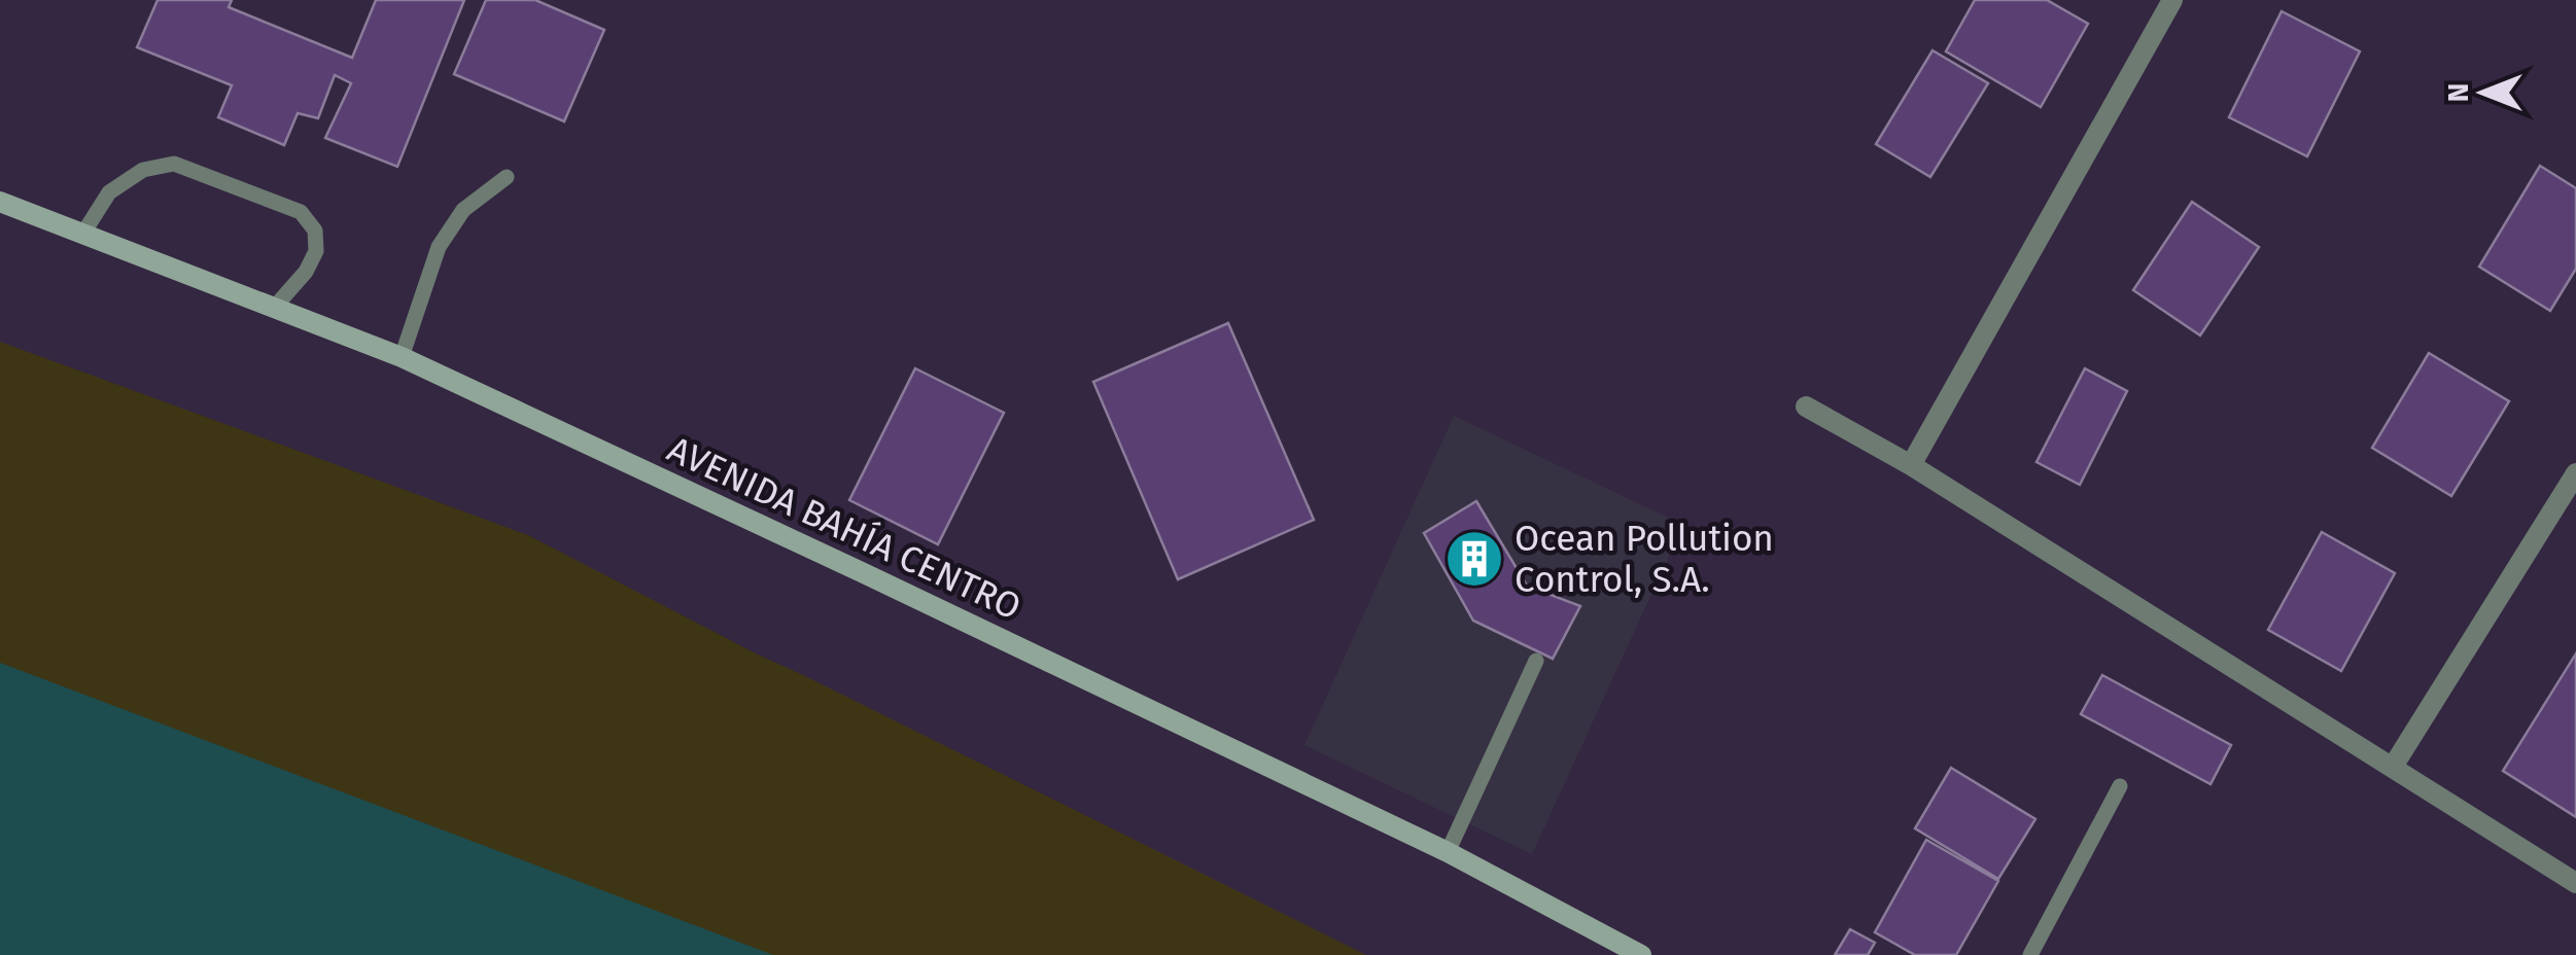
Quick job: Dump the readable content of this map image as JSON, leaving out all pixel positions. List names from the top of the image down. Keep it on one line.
{"streets":{"main road":["AVENIDA BAHÍA CENTRO"]},"places":{"building":["Ocean Pollution Control, S.A."]},"north":"left"}
